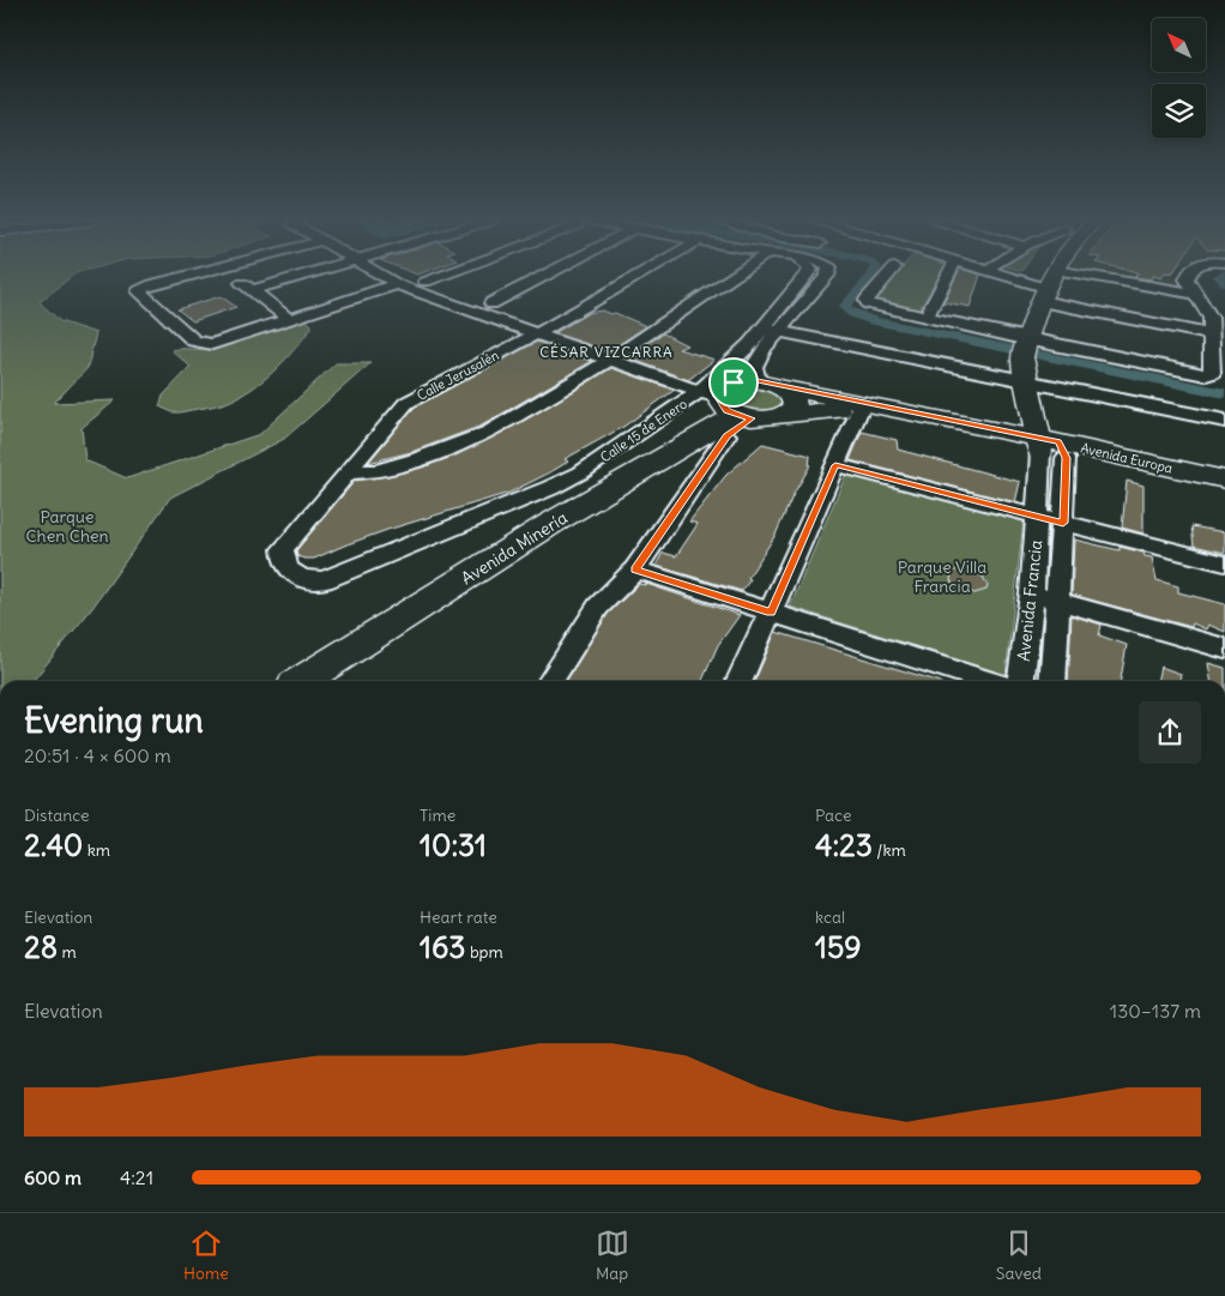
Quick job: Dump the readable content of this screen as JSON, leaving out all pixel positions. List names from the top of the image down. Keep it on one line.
{"streets":{"main road":["Avenida Europa","Avenida Minería","Avenida Francia"],"street":["Calle Jerusalén","Calle 15 de Enero"]},"crossings":[["Calle Jerusalén","Calle 15 de Enero"],["Calle 15 de Enero","Avenida Europa"],["Calle 15 de Enero","Avenida Minería"],["Avenida Europa","Avenida Minería"],["Avenida Europa","Avenida Francia"]],"districts":["CÉSAR VIZCARRA"],"parks":["Parque Chen Chen","Parque Villa Francia"],"north":"top left","page":{"heading":["Evening run","20:51 · 4 × 600 m"],"stats":[["Distance","2.40 km"],["Time","10:31"],["Pace","4:23 /km"],["Elevation","28 m"],["Heart rate","163 bpm"],["kcal","159"]],"chart":["Elevation","130–137 m"],"list":[{"name":"600 m","note":"4:21"}],"tabs":["Home","Map","Saved"]}}
